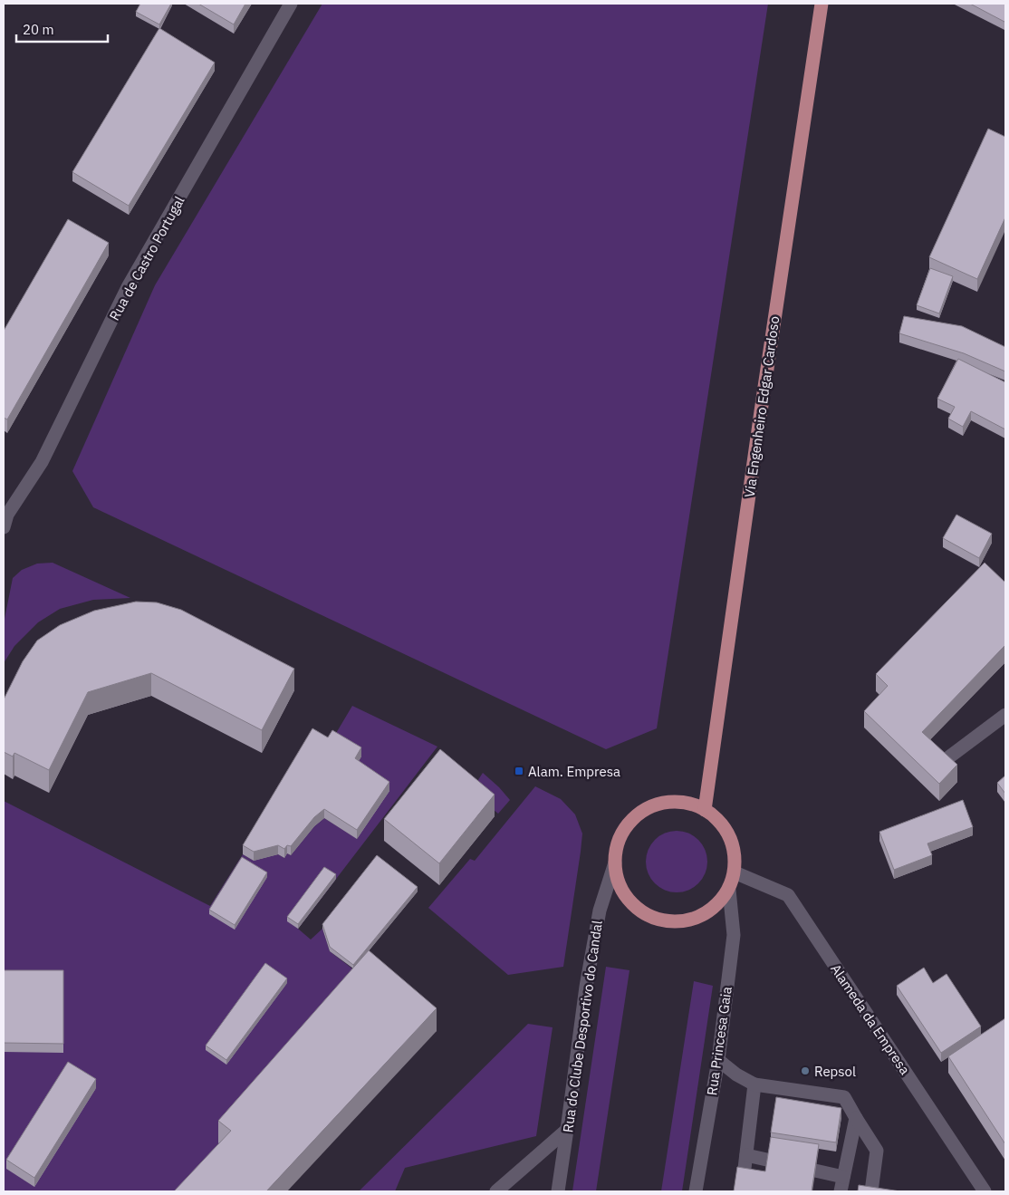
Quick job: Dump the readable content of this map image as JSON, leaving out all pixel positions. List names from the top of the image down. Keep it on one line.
{"streets":{"main road":["Via Engenheiro Edgar Cardoso"],"street":["Rua de Castro Portugal","Alameda da Empresa","Rua do Clube Desportivo do Candal","Rua Princesa Gaia"]},"crossings":[["Via Engenheiro Edgar Cardoso","Alameda da Empresa"],["Via Engenheiro Edgar Cardoso","Rua do Clube Desportivo do Candal"],["Via Engenheiro Edgar Cardoso","Rua Princesa Gaia"],["Alameda da Empresa","Rua do Clube Desportivo do Candal"],["Alameda da Empresa","Rua Princesa Gaia"],["Rua do Clube Desportivo do Candal","Rua Princesa Gaia"]],"places":{"transit":["Alam. Empresa"],"other":["Repsol"]},"scale_bar":"20 m"}
